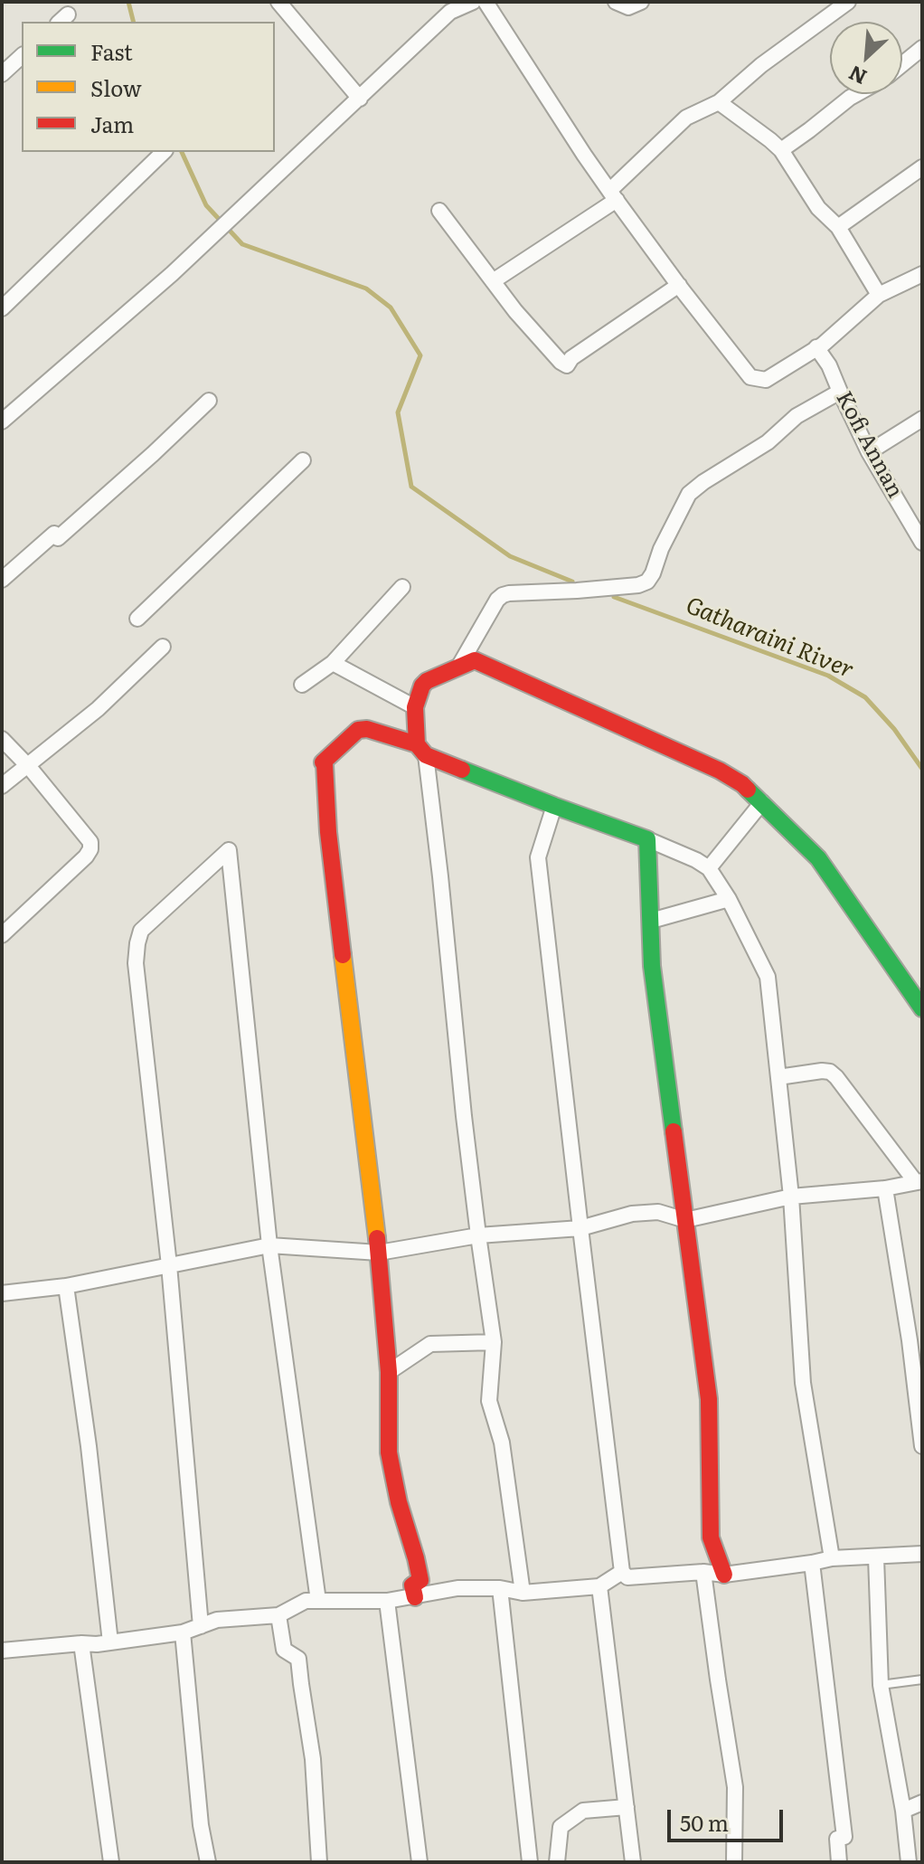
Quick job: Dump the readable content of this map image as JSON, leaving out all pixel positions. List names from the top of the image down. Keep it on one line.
{"streets":{"street":["Kofi Annan"]},"water":["Gatharaini River"],"legend":["Fast","Slow","Jam"],"scale_bar":"50 m","north":"bottom left"}
